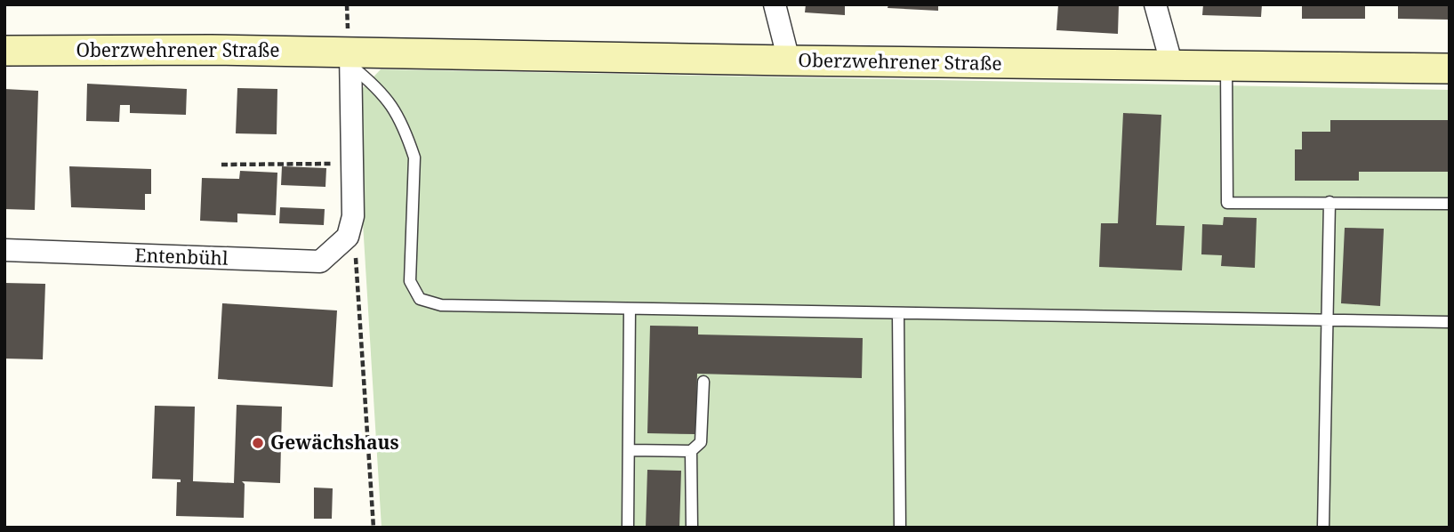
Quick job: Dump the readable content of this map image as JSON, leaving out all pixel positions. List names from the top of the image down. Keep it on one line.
{"streets":{"main road":["Oberzwehrener Straße"],"street":["Entenbühl"]},"places":["Gewächshaus"]}
